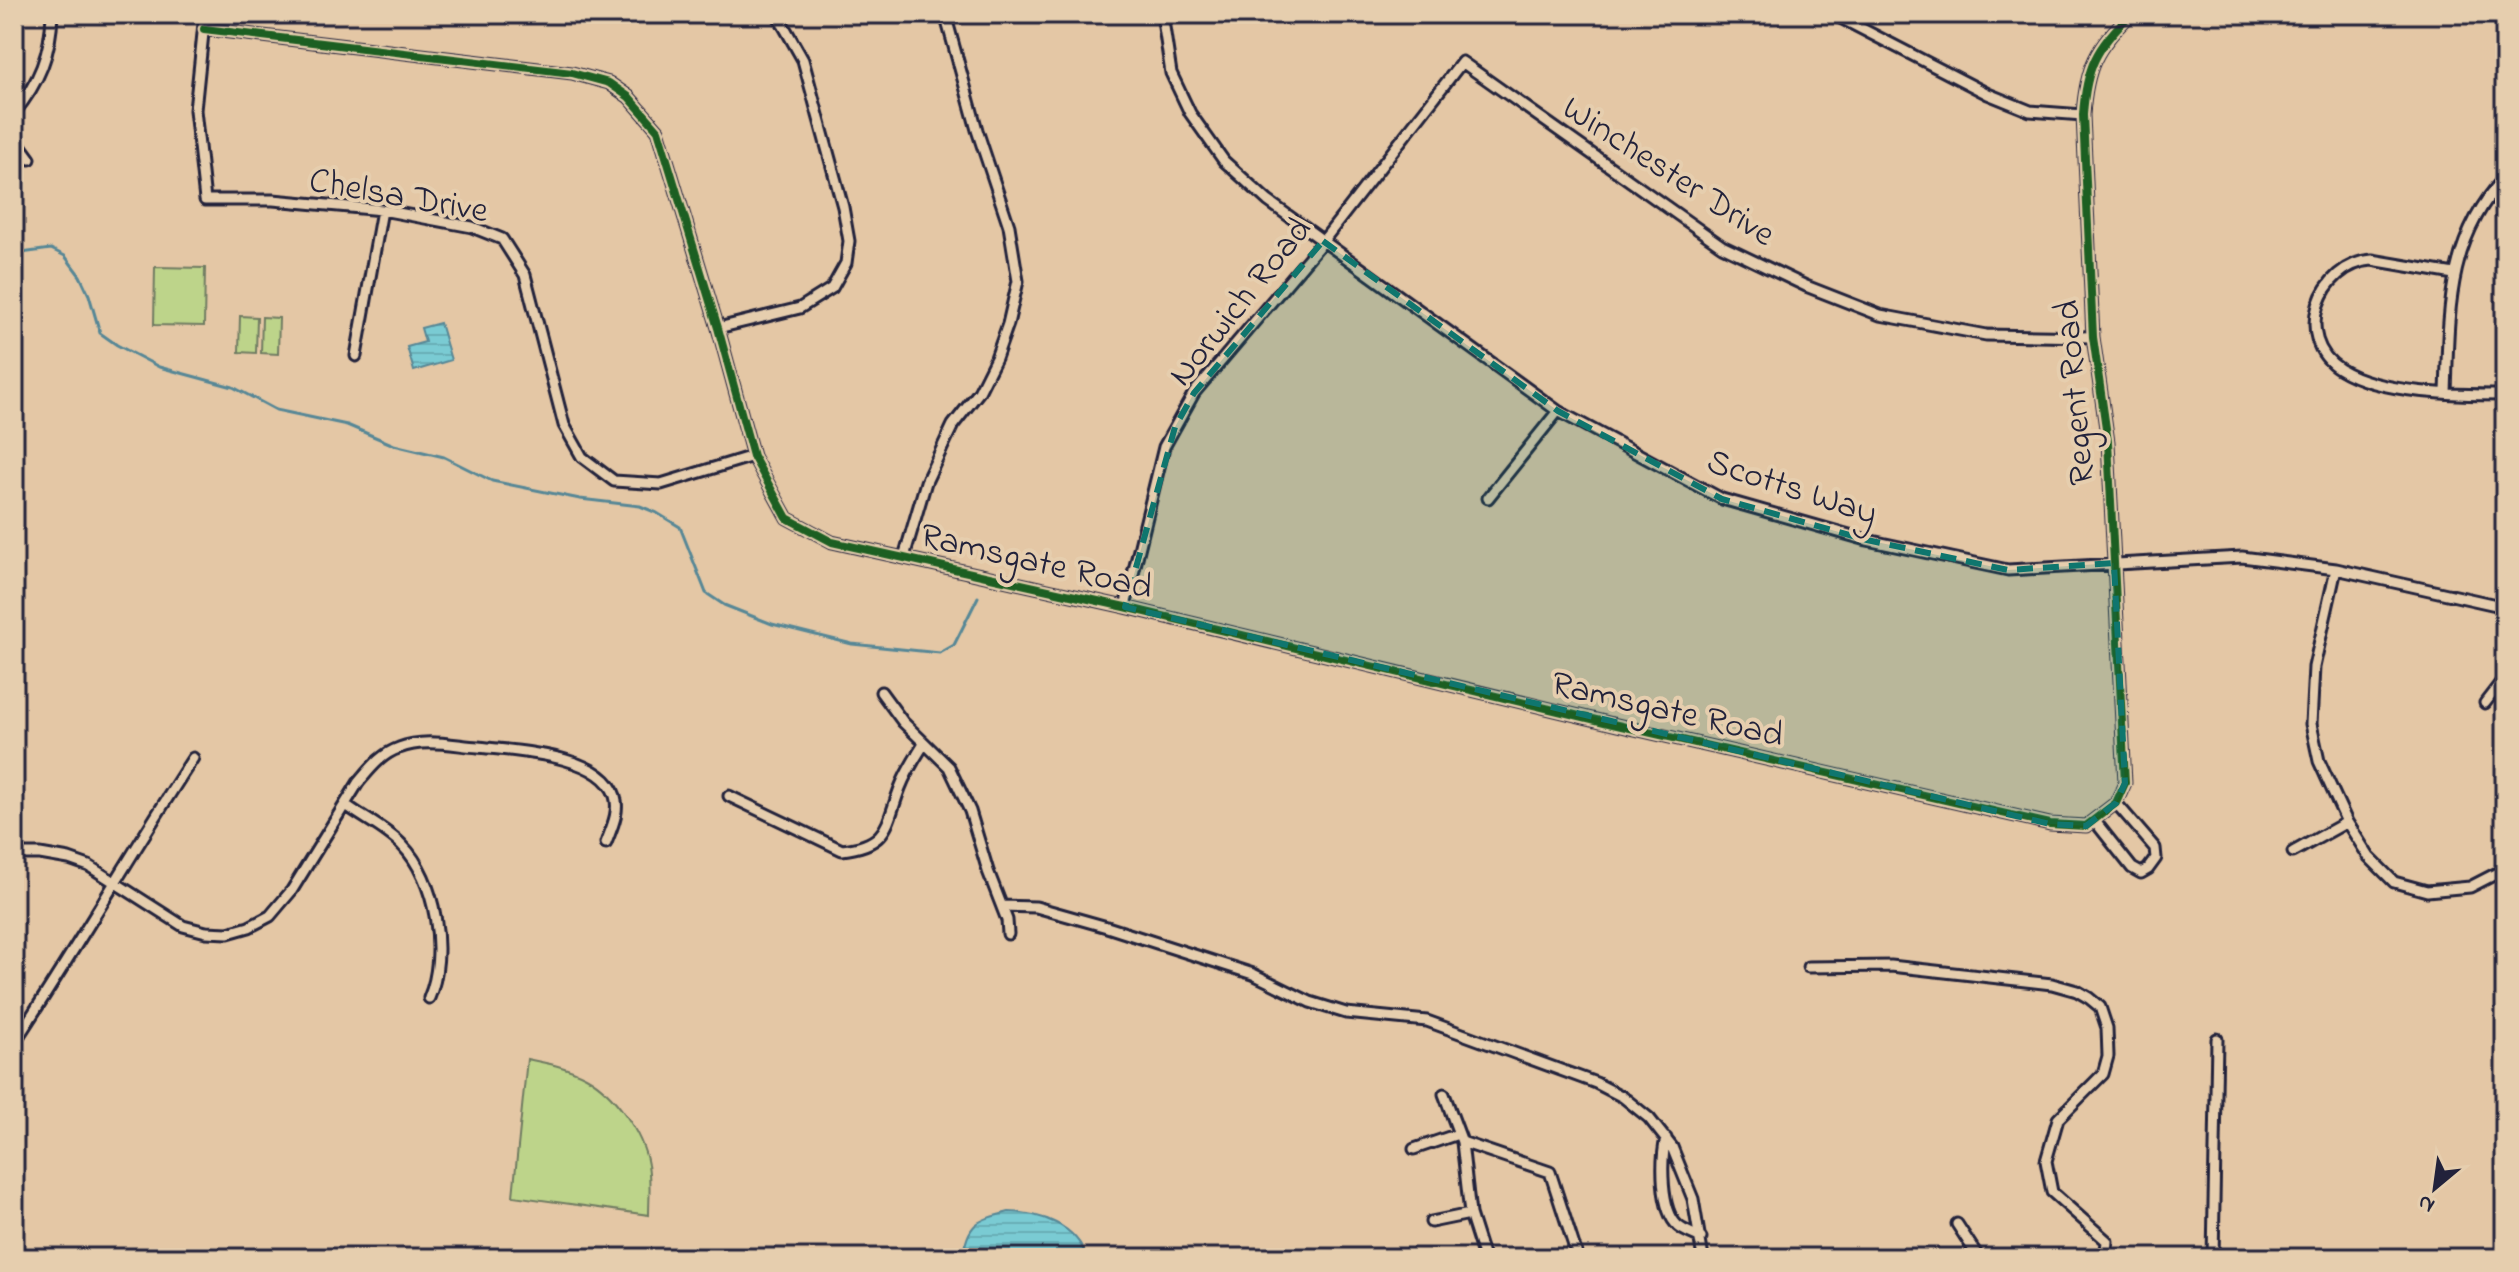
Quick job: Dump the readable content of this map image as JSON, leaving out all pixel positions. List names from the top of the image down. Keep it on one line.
{"streets":{"street":["Winchester Drive","Chelsa Drive","Norwich Road","Regent Road","Scotts Way","Ramsgate Road"]},"crossings":[["Winchester Drive","Norwich Road"],["Winchester Drive","Regent Road"],["Chelsa Drive","Ramsgate Road"],["Norwich Road","Scotts Way"],["Norwich Road","Ramsgate Road"],["Regent Road","Scotts Way"]],"north":"bottom left"}
